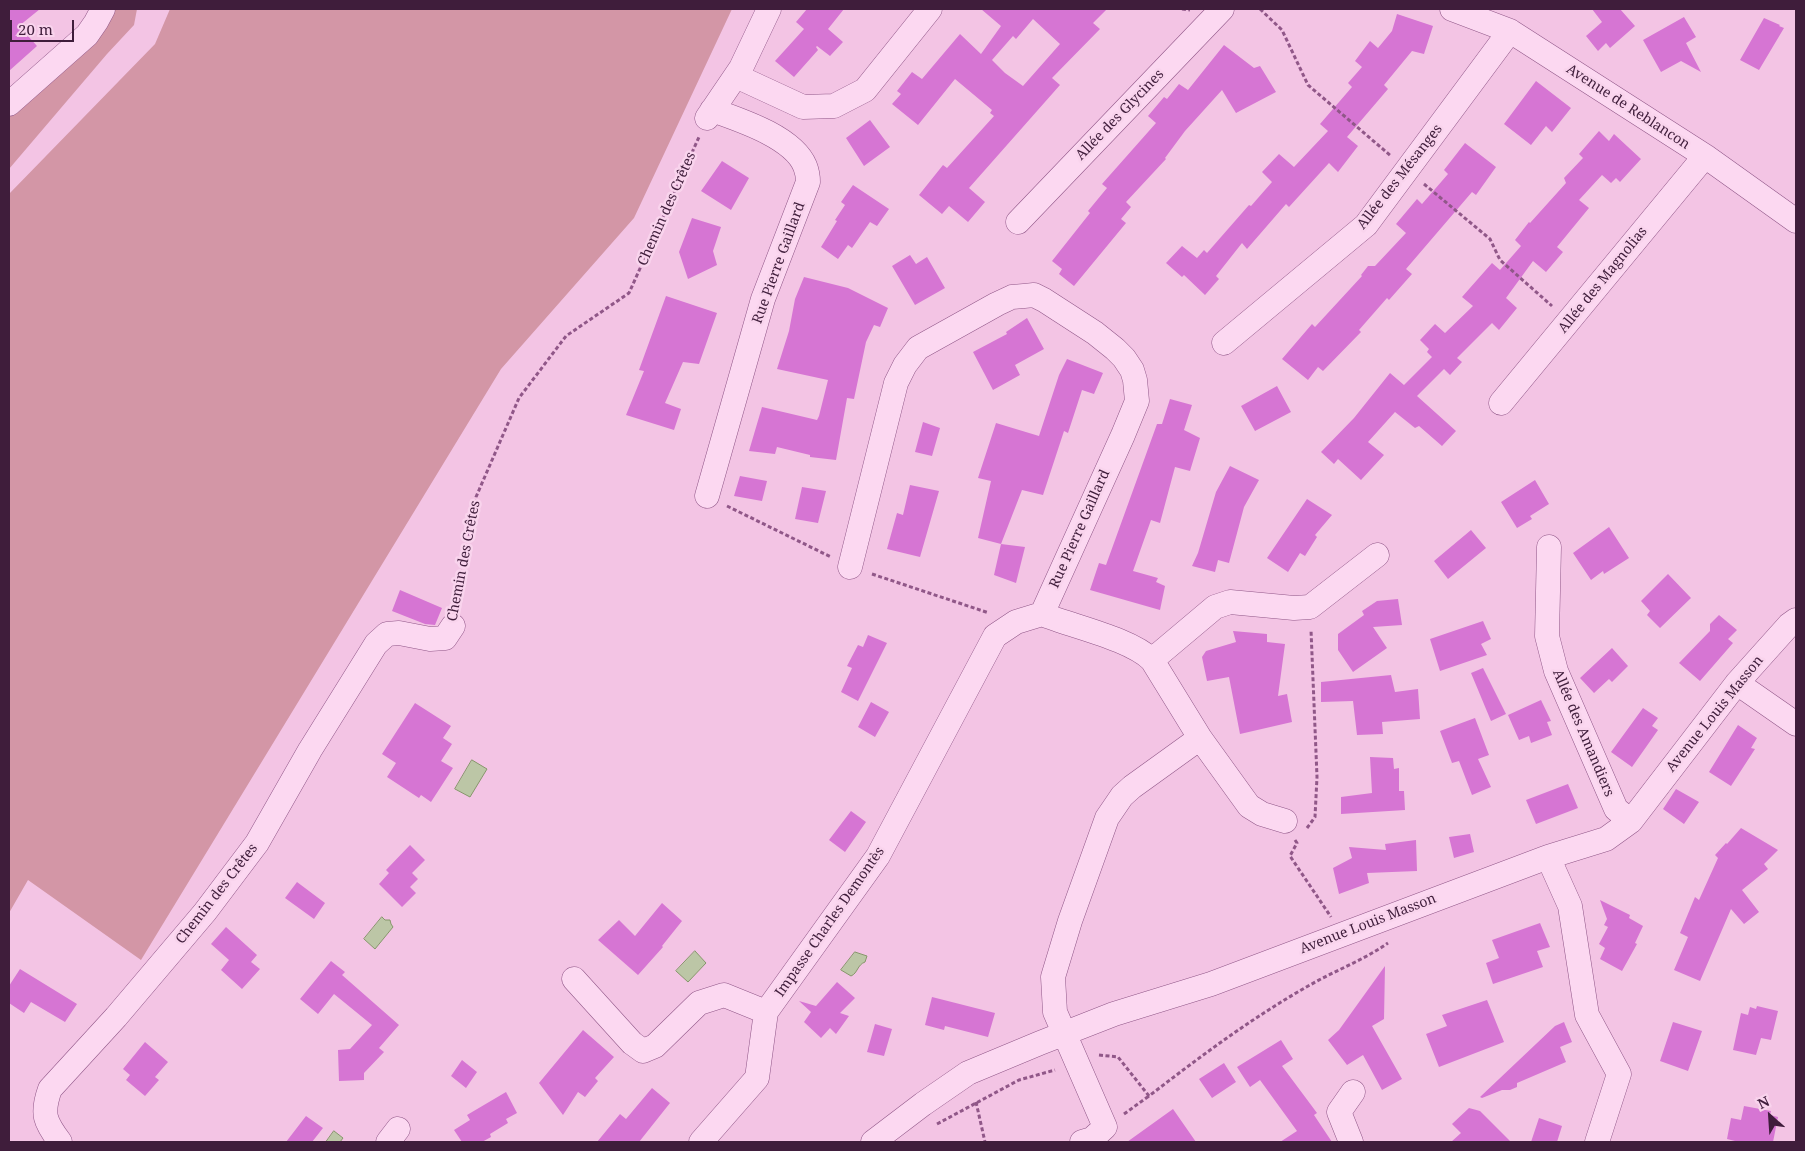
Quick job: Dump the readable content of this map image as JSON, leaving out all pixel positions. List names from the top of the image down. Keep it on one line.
{"streets":{"street":["Avenue de Reblancon","Allée des Glycines","Allée des Mésanges","Chemin des Crêtes","Rue Pierre Gaillard","Allée des Magnolias","Avenue Louis Masson","Allée des Amandiers","Impasse Charles Demontès"]},"crossings":[["Avenue de Reblancon","Allée des Mésanges"],["Avenue de Reblancon","Allée des Magnolias"],["Chemin des Crêtes","Rue Pierre Gaillard"],["Rue Pierre Gaillard","Impasse Charles Demontès"],["Avenue Louis Masson","Allée des Amandiers"]],"scale_bar":"20 m","north":"top left"}
